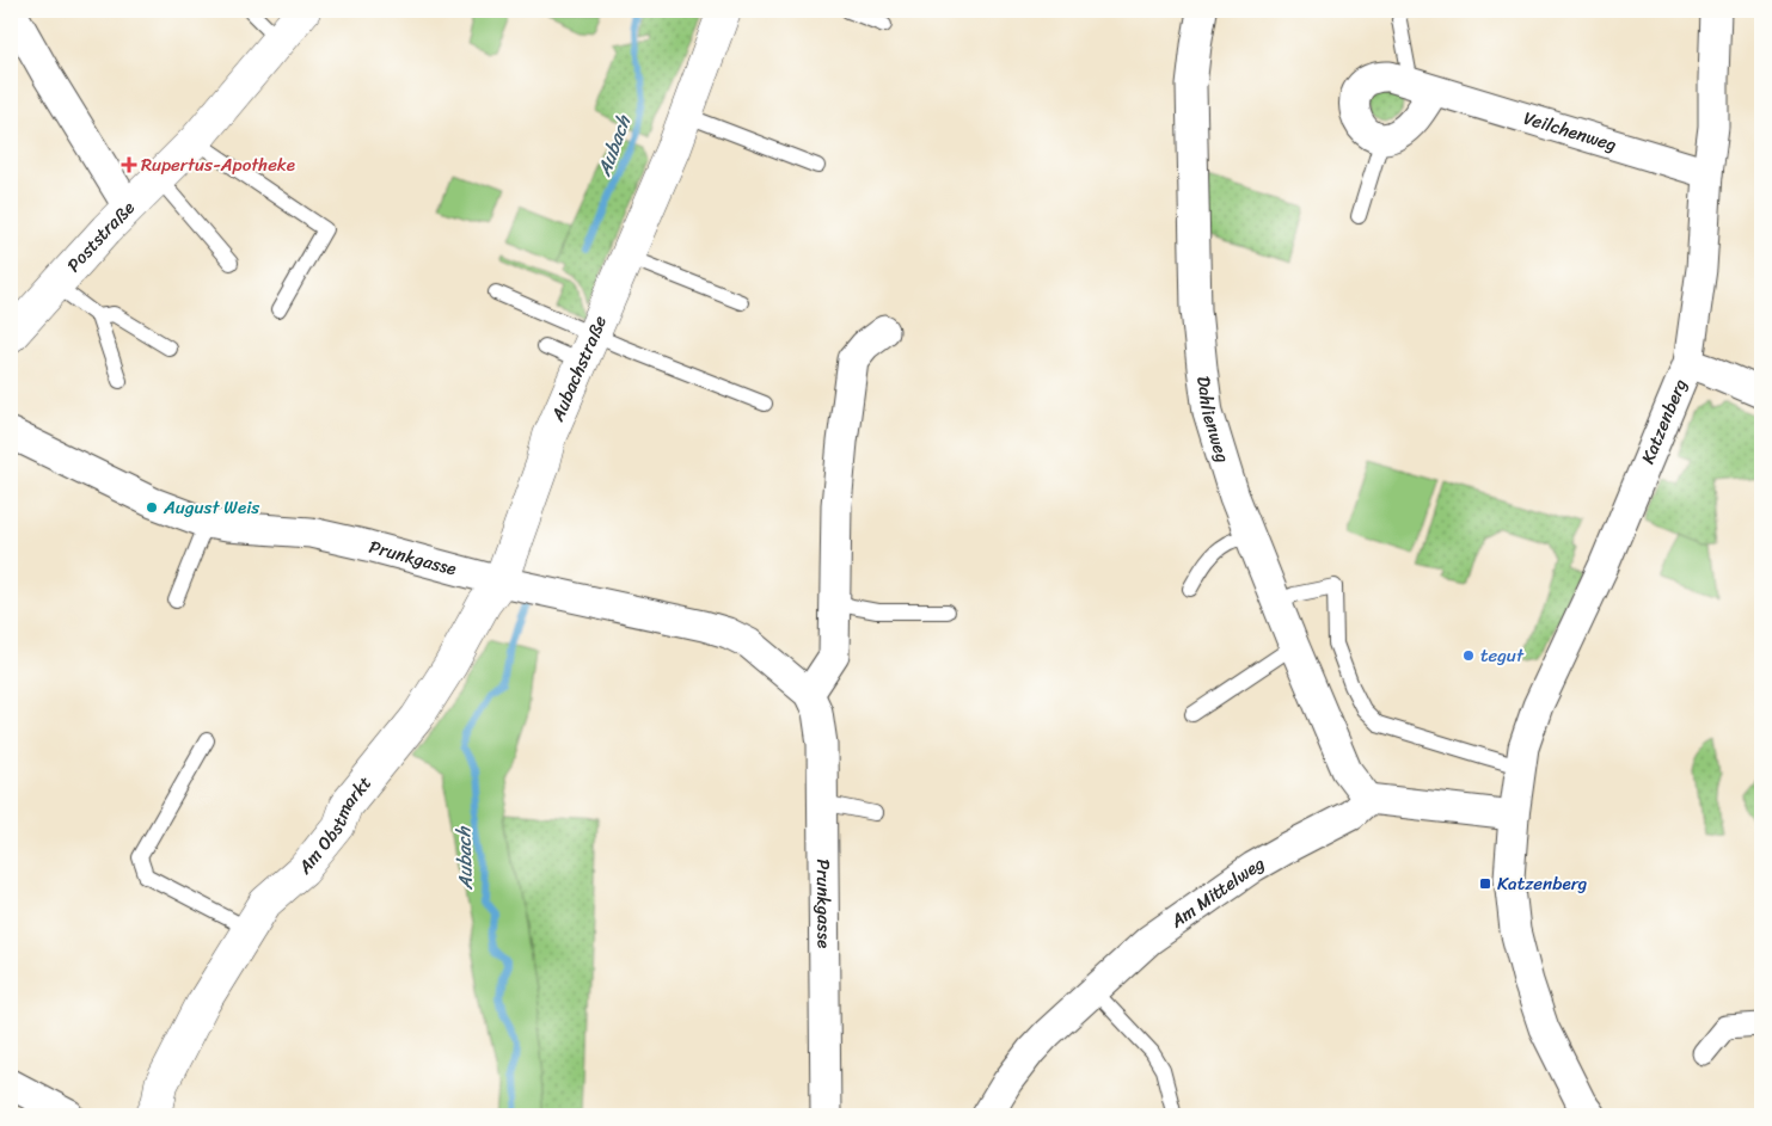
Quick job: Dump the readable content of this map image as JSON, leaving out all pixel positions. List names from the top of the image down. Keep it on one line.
{"streets":{"main road":["Poststraße","Aubachstraße","Am Obstmarkt"],"street":["Veilchenweg","Dahlienweg","Katzenberg","Prunkgasse","Am Mittelweg"]},"crossings":[["Veilchenweg","Katzenberg"],["Aubachstraße","Prunkgasse"],["Aubachstraße","Am Obstmarkt"],["Dahlienweg","Am Mittelweg"]],"water":["Aubach"],"places":{"health":["Rupertus-Apotheke"],"other":["August Weis","tegut"],"transit":["Katzenberg"]}}
